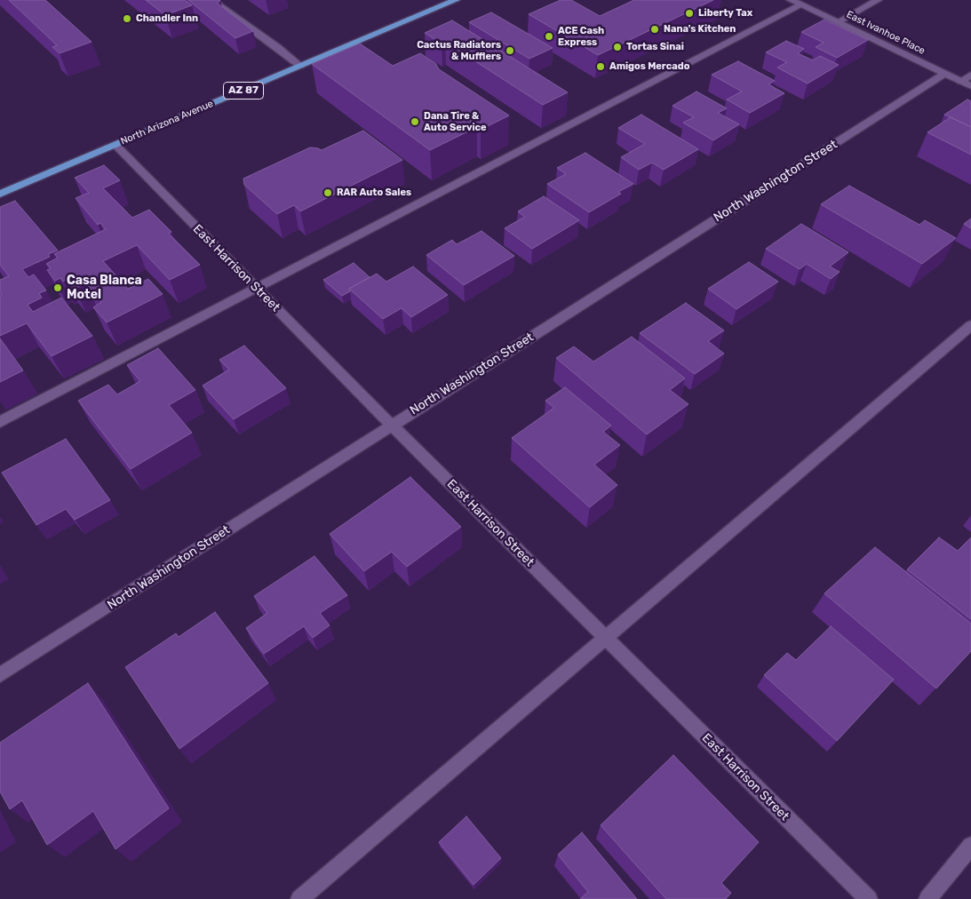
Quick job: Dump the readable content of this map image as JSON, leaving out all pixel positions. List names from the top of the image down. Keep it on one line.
{"streets":{"main road":["AZ 87","North Arizona Avenue"],"street":["East Ivanhoe Place","North Washington Street","East Harrison Street"]},"crossings":[["East Ivanhoe Place","North Washington Street"],["North Arizona Avenue","East Harrison Street"],["North Washington Street","East Harrison Street"]],"places":["Liberty Tax","Chandler Inn","Nana's Kitchen","ACE Cash Express","Tortas Sinai","Cactus Radiators & Mufflers","Amigos Mercado","Dana Tire & Auto Service","RAR Auto Sales","Casa Blanca Motel"]}
